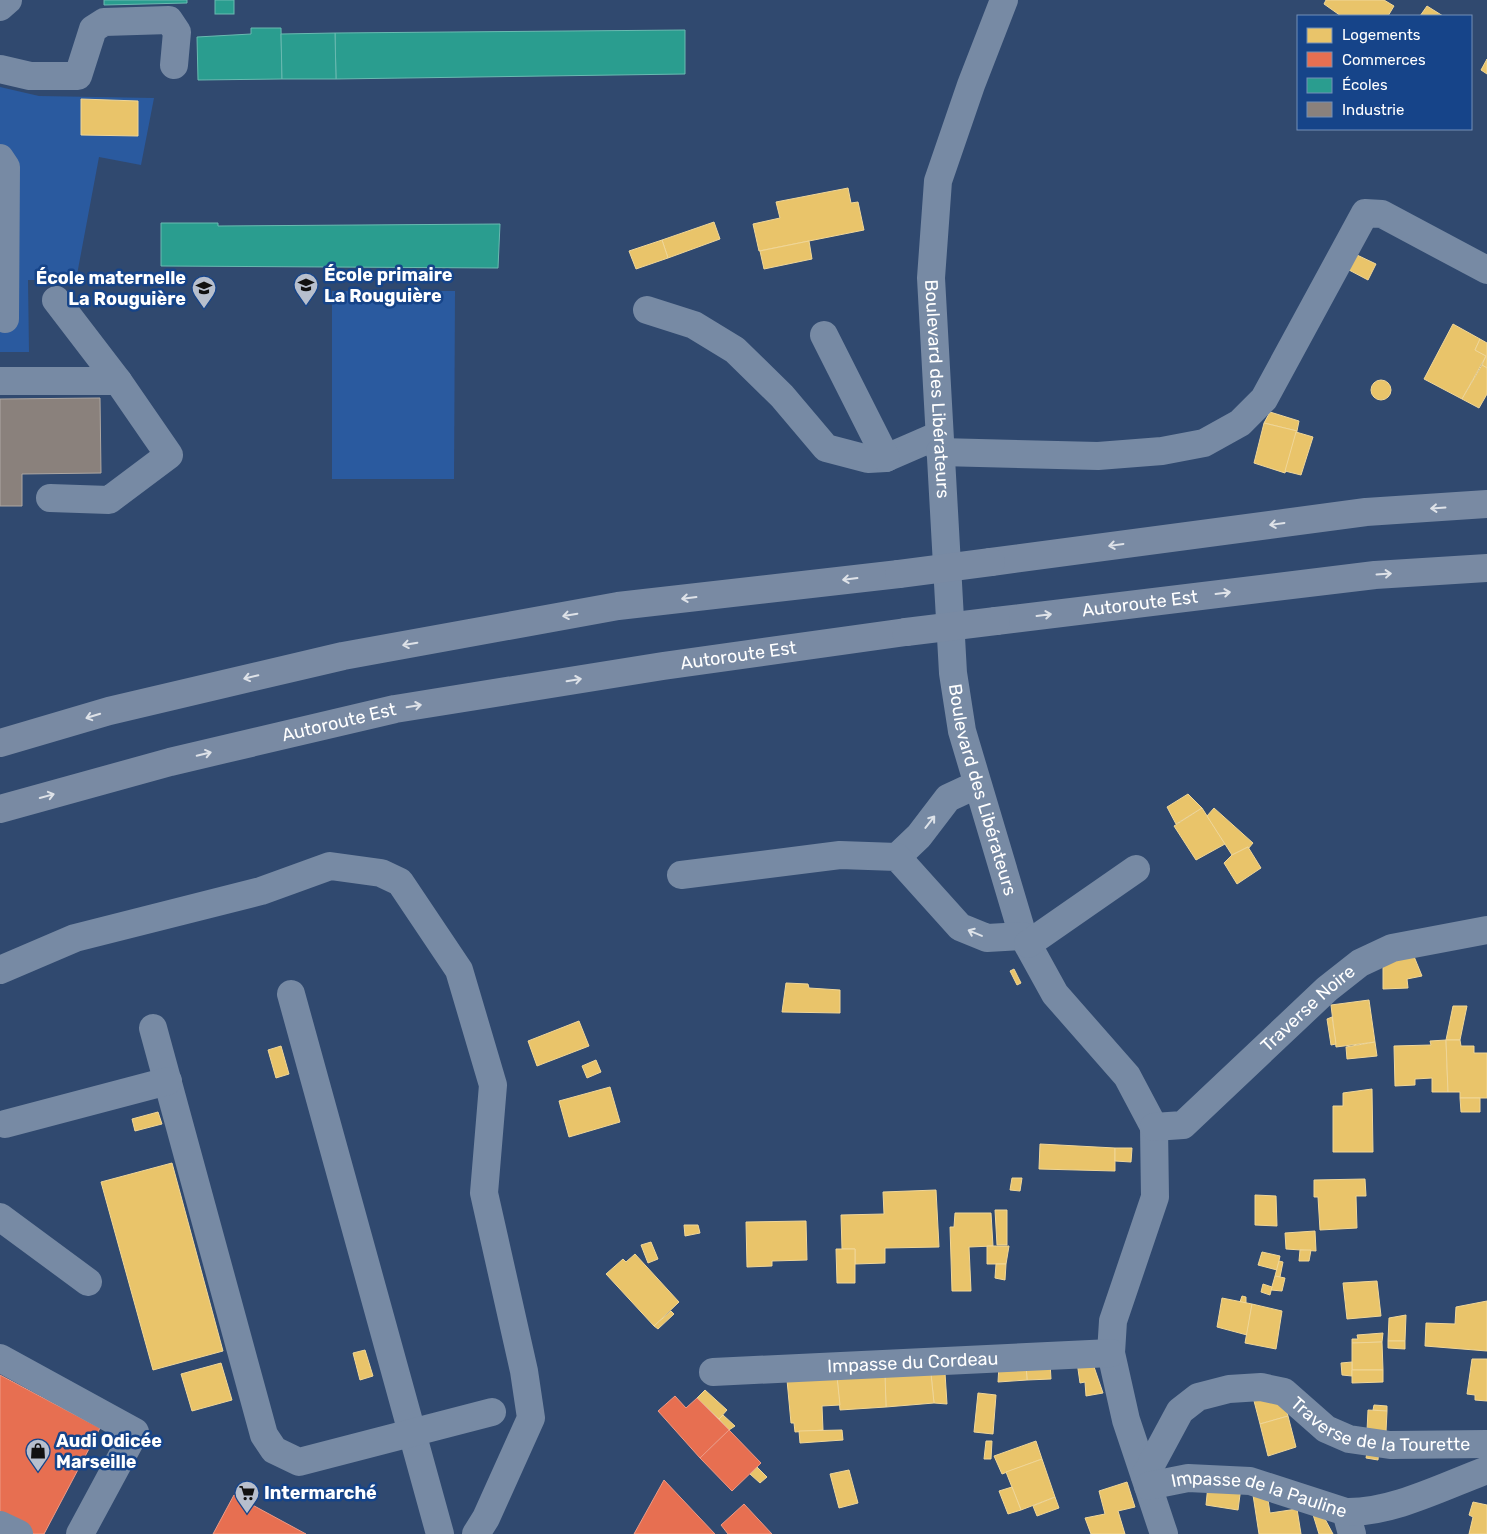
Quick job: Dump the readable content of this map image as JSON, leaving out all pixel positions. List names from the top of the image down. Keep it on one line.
{"streets":{"highway":["Autoroute Est"],"street":["Boulevard des Libérateurs","Traverse Noire","Impasse du Cordeau","Traverse de la Tourette","Impasse de la Pauline"]},"crossings":[["Boulevard des Libérateurs","Traverse Noire"],["Boulevard des Libérateurs","Impasse du Cordeau"],["Boulevard des Libérateurs","Traverse de la Tourette"],["Boulevard des Libérateurs","Impasse de la Pauline"],["Traverse de la Tourette","Impasse de la Pauline"]],"places":{"school or university":["École primaire La Rouguière","École maternelle La Rouguière"],"shop":["Audi Odicée Marseille"],"supermarket":["Intermarché"]},"legend":["Logements","Commerces","Écoles","Industrie"]}
